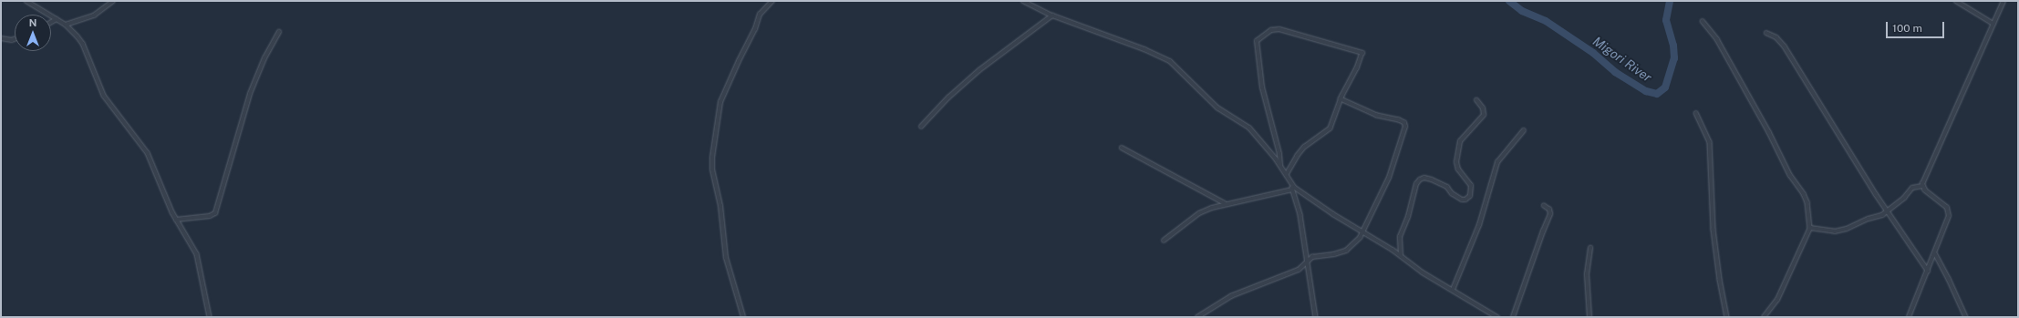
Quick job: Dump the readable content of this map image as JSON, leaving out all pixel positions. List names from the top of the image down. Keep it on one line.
{"water":["Migori River"],"scale_bar":"100 m","north":"top"}
